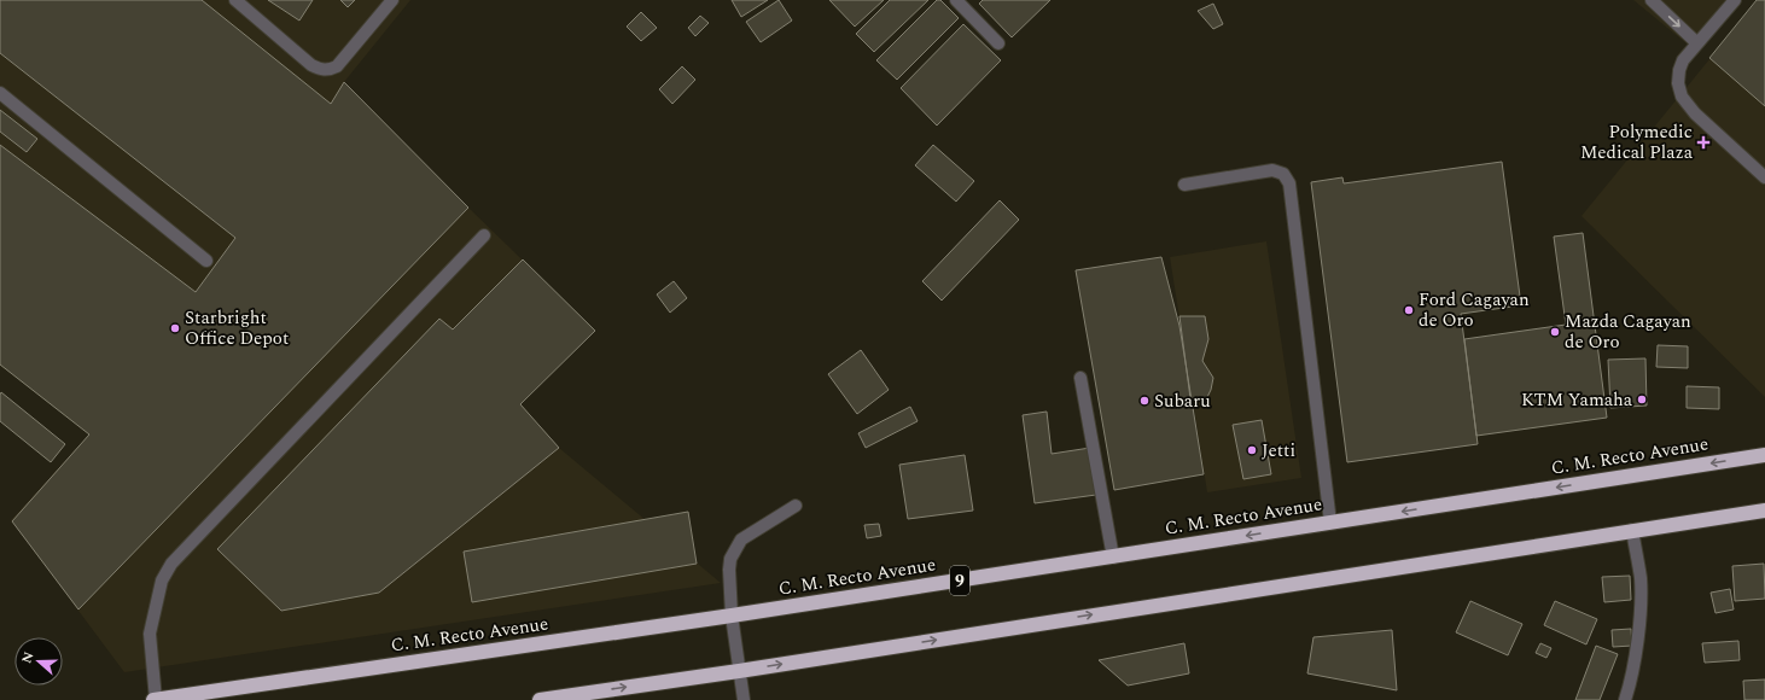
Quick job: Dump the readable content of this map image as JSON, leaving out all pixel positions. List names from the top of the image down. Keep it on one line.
{"streets":{"highway":["C. M. Recto Avenue","9"]},"places":{"health":["Polymedic Medical Plaza"],"other":["Ford Cagayan de Oro","Starbright Office Depot","Mazda Cagayan de Oro","KTM Yamaha","Subaru","Jetti"]},"north":"left"}
